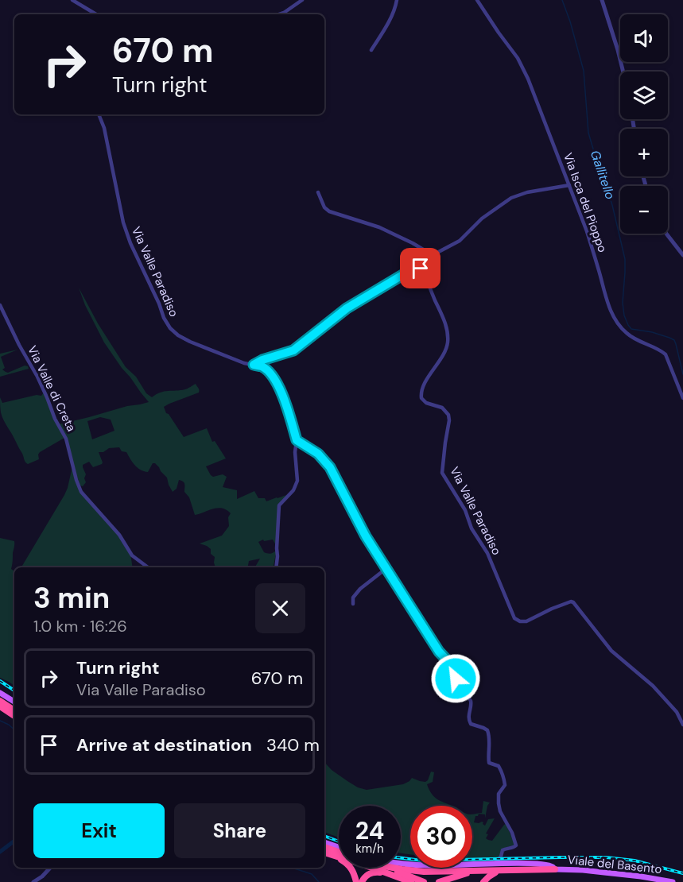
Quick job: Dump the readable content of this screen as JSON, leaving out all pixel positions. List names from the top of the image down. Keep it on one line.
{"streets":{"main road":["Viale del Basento"],"street":["Via Isca del Pioppo","Via Valle Paradiso","Via Valle di Creta"]},"water":["Gallitello"],"page":{"map_buttons":["+","−"],"turn":["670 m","Turn right"],"heading":["3 min","1.0 km · 16:26"],"list":[{"name":"Turn right","note":"Via Valle Paradiso","value":"670 m"},{"name":"Arrive at destination","value":"340 m"}],"buttons":["Exit","Share"],"speed":"24 km/h","limit":"30"}}
